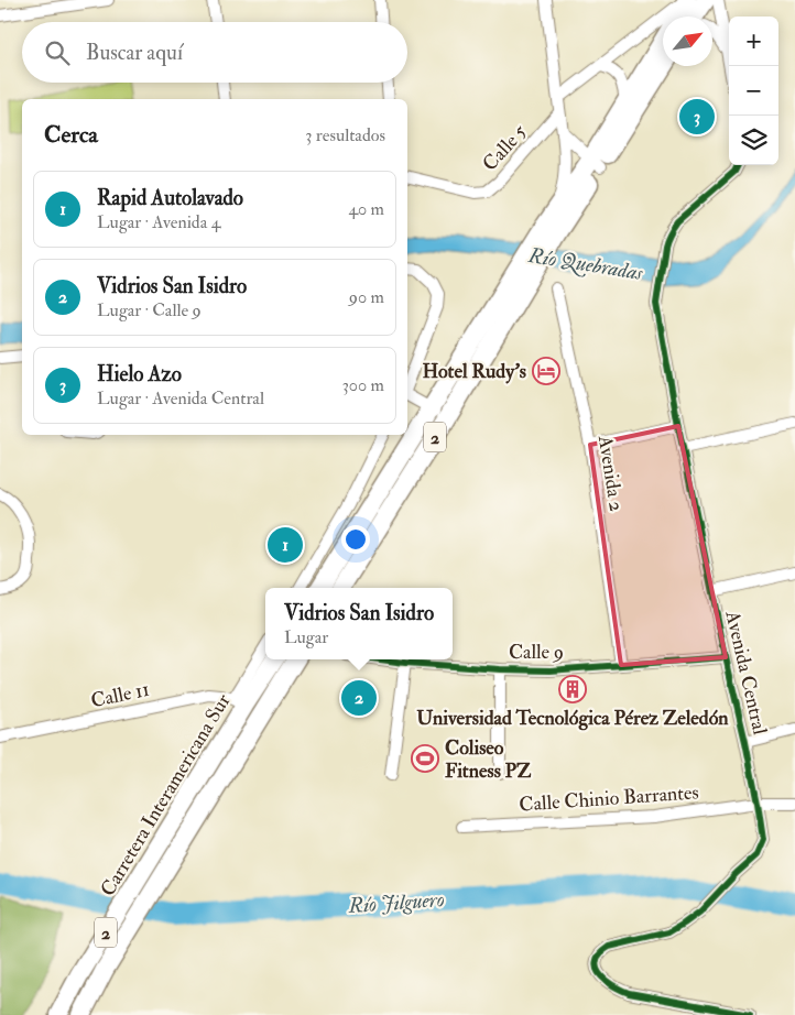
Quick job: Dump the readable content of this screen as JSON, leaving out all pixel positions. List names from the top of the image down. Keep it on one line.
{"streets":{"highway":["2","Carretera Interamericana Sur"],"street":["Calle 5","Avenida 2","Calle 9","Avenida Central","Calle 11","Calle Chinio Barrantes"]},"crossings":[["Avenida 2","Calle 9"],["Calle 9","Avenida Central"],["Avenida Central","Calle Chinio Barrantes"],["Calle 11","Carretera Interamericana Sur"]],"water":["Río Quebradas","Río Jilguero"],"places":{"hotel":["Hotel Rudy's"],"building":["Universidad Tecnológica Pérez Zeledón"],"sports":["Coliseo Fitness PZ"]},"north":"top right","page":{"map_buttons":["+","−"],"search":"Buscar aquí","pins":["3","1","2"],"heading":["Cerca","3 resultados"],"list":[{"mark":"1","name":"Rapid Autolavado","note":"Lugar · Avenida 4","value":"40 m"},{"mark":"2","name":"Vidrios San Isidro","note":"Lugar · Calle 9","value":"90 m"},{"mark":"3","name":"Hielo Azo","note":"Lugar · Avenida Central","value":"300 m"}],"popup":["Vidrios San Isidro","Lugar"]}}
